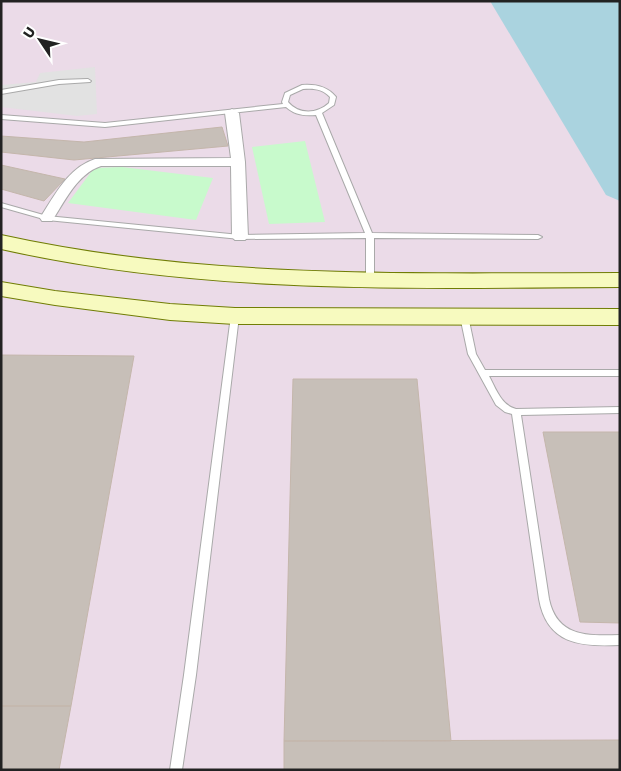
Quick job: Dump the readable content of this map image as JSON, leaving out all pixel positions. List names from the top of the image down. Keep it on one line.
{"north":"top left"}
